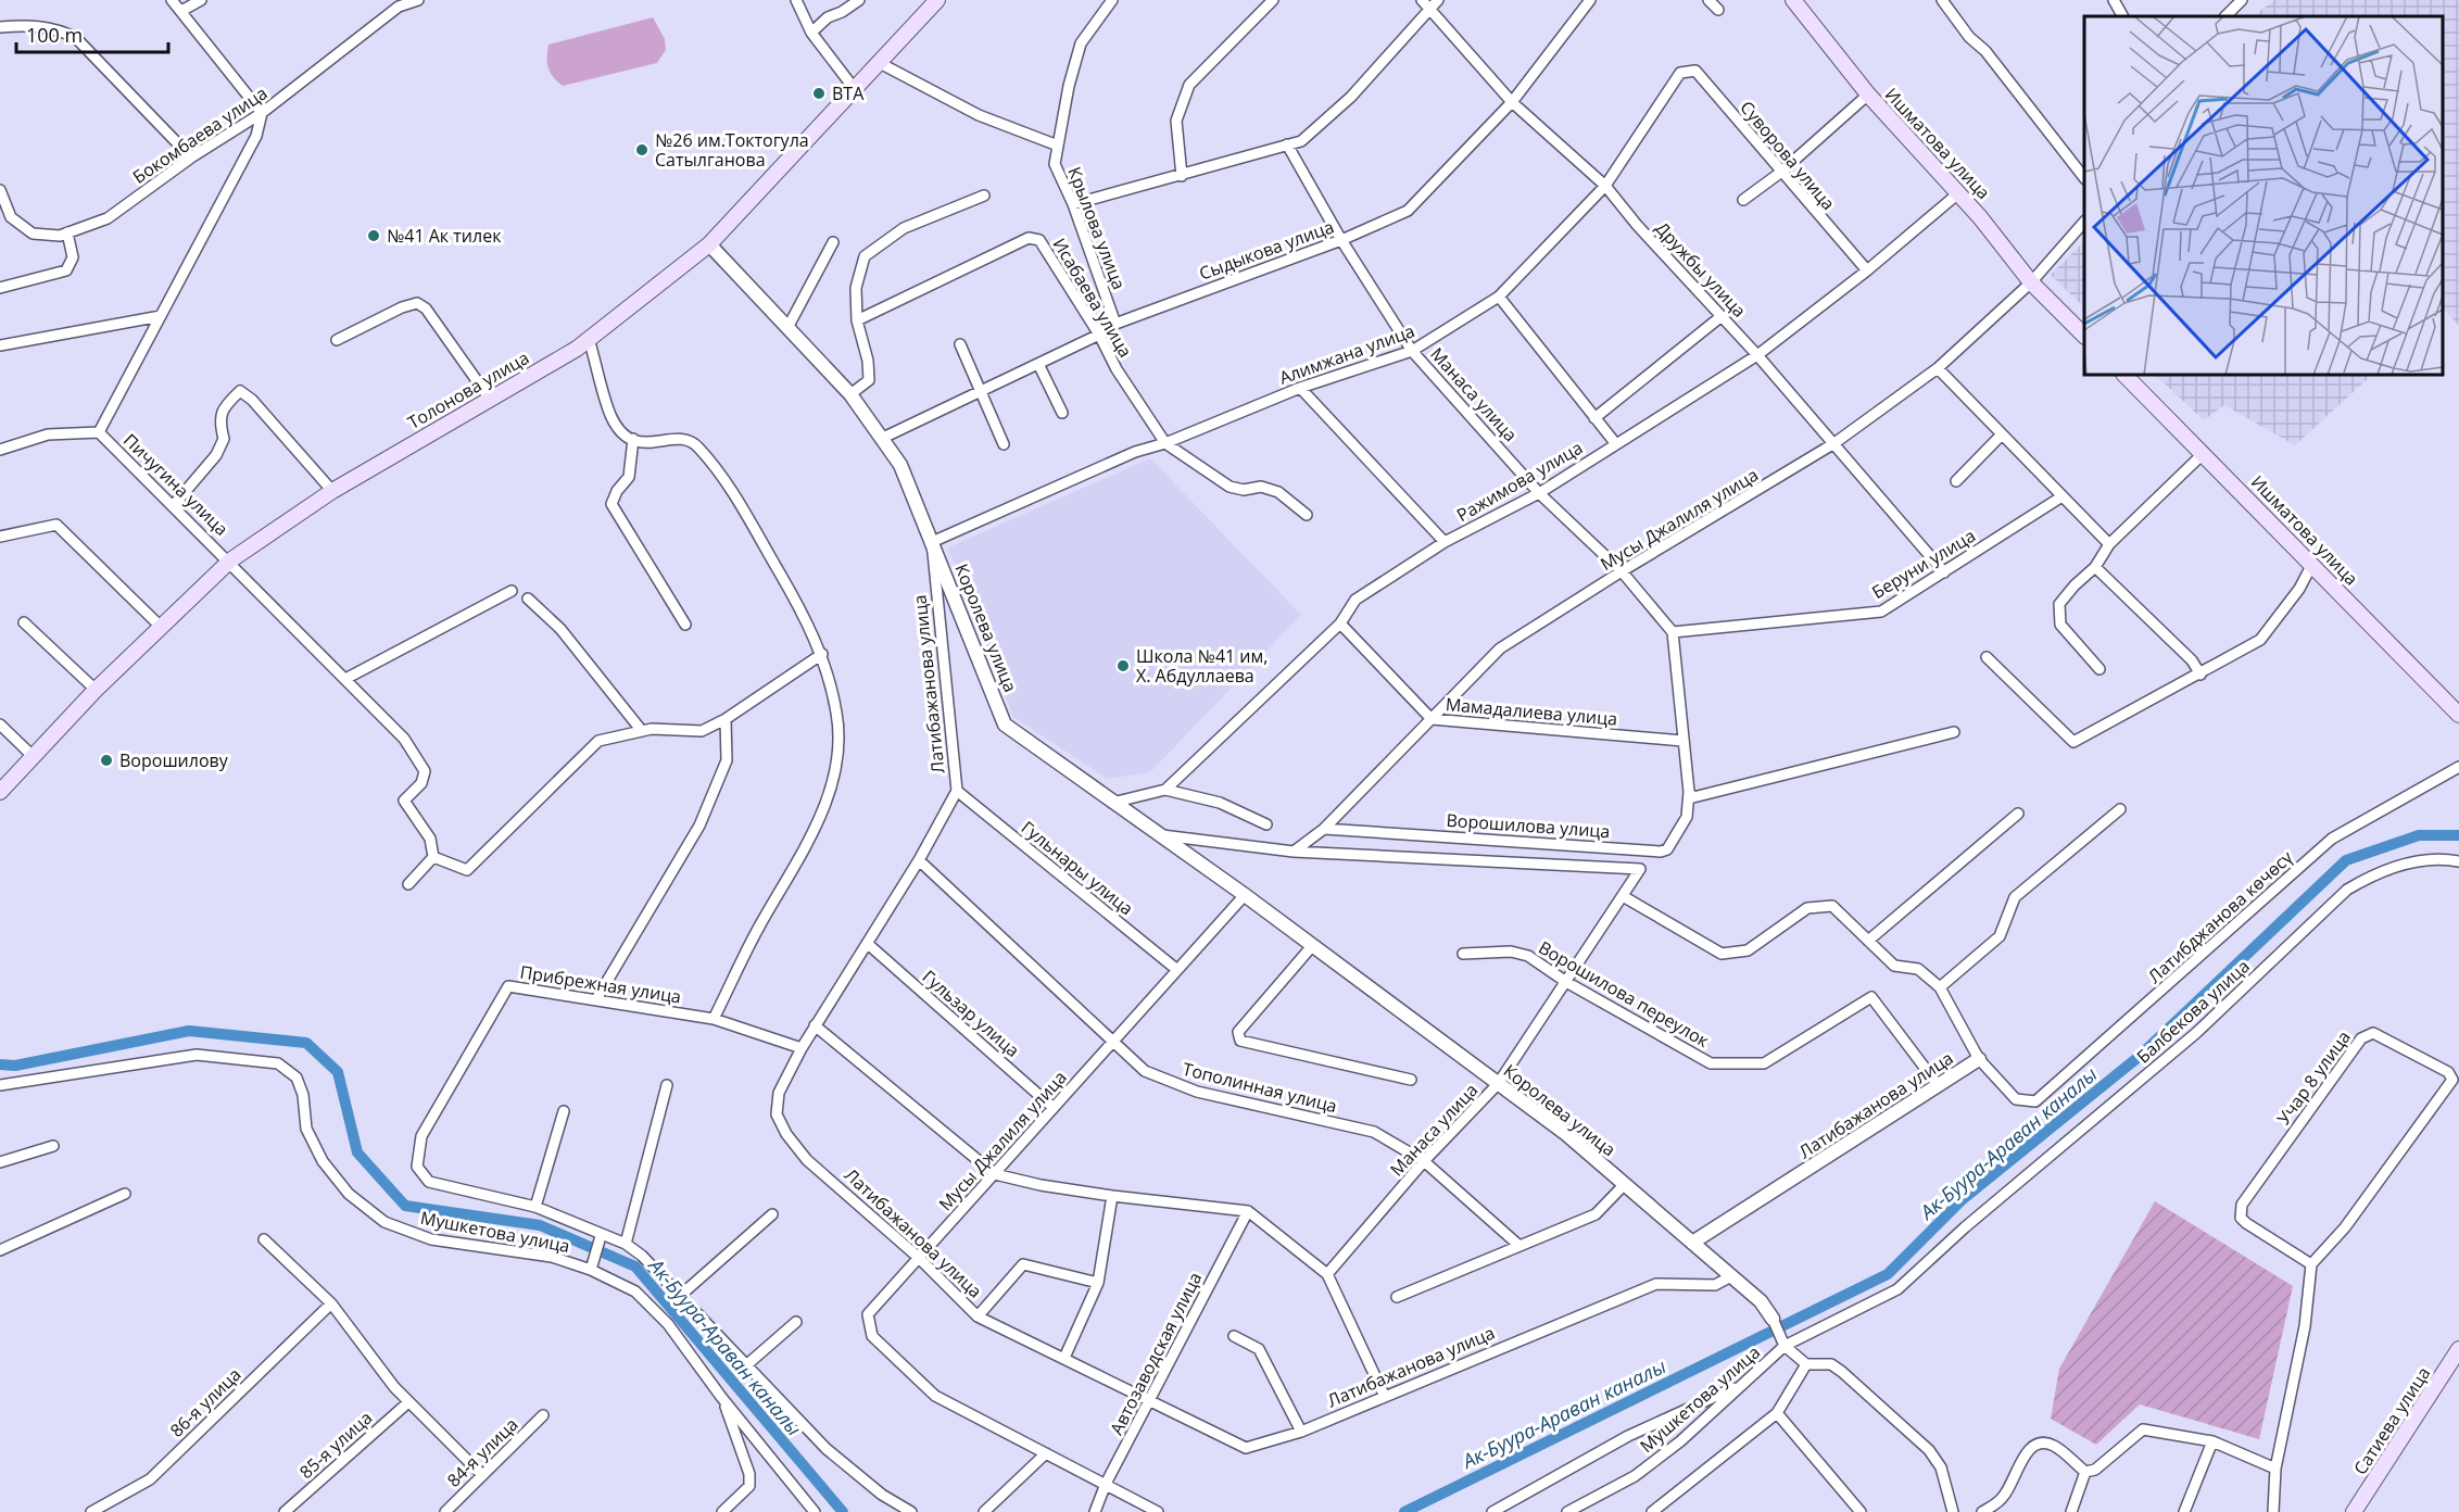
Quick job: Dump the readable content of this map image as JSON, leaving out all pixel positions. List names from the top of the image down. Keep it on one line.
{"streets":{"main road":["Ишматова улица","Толонова улица","Сатиева улица"],"street":["Бокомбаева улица","Суворова улица","Крылова улица","Сыдыкова улица","Дружбы улица","Исабаева улица","Алимжана улица","Манаса улица","Ражимова улица","Пичугина улица","Мусы Джалиля улица","Беруни улица","Королева улица","Латибажанова улица","Мамадалиева улица","Ворошилова улица","Гульнары улица","Латибджанова көчөсү","Прибрежная улица","Ворошилова переулок","Балбекова улица","Гульзар улица","Учар 8 улица","Тополинная улица","Мушкетова улица","Автозаводская улица","86-я улица","85-я улица","84-я улица"]},"crossings":[["Бокомбаева улица","Пичугина улица"],["Ишматова улица","Ражимова улица"],["Ишматова улица","Мусы Джалиля улица"],["Суворова улица","Алимжана улица"],["Суворова улица","Ражимова улица"],["Крылова улица","Сыдыкова улица"],["Сыдыкова улица","Дружбы улица"],["Сыдыкова улица","Исабаева улица"],["Сыдыкова улица","Манаса улица"],["Сыдыкова улица","Королева улица"],["Дружбы улица","Алимжана улица"],["Дружбы улица","Ражимова улица"],["Дружбы улица","Мусы Джалиля улица"],["Дружбы улица","Беруни улица"],["Исабаева улица","Алимжана улица"],["Алимжана улица","Манаса улица"],["Алимжана улица","Королева улица"],["Алимжана улица","Латибажанова улица"],["Толонова улица","Пичугина улица"],["Толонова улица","Королева улица"],["Манаса улица","Ражимова улица"],["Манаса улица","Мусы Джалиля улица"],["Манаса улица","Беруни улица"],["Манаса улица","Королева улица"],["Манаса улица","Ворошилова улица"],["Манаса улица","Ворошилова переулок"],["Манаса улица","Тополинная улица"],["Ражимова улица","Королева улица"],["Ражимова улица","Мамадалиева улица"],["Мусы Джалиля улица","Королева улица"],["Мусы Джалиля улица","Латибажанова улица"],["Мусы Джалиля улица","Мамадалиева улица"],["Мусы Джалиля улица","Ворошилова улица"],["Мусы Джалиля улица","Гульнары улица"],["Мусы Джалиля улица","Гульзар улица"],["Мусы Джалиля улица","Тополинная улица"],["Мусы Джалиля улица","Автозаводская улица"],["Королева улица","Латибажанова улица"],["Королева улица","Ворошилова улица"],["Латибажанова улица","Гульнары улица"],["Латибажанова улица","Латибджанова көчөсү"],["Латибажанова улица","Прибрежная улица"],["Латибажанова улица","Ворошилова переулок"],["Латибажанова улица","Гульзар улица"],["Латибажанова улица","Тополинная улица"],["Латибажанова улица","Автозаводская улица"],["Балбекова улица","Мушкетова улица"]],"water":["Ак-Буура-Араван каналы"],"places":["BTA","№26 им.Токтогула Сатылганова","№41 Ак тилек","Школа №41 им, Х. Абдуллаева","Ворошилову"],"scale_bar":"100 m"}
